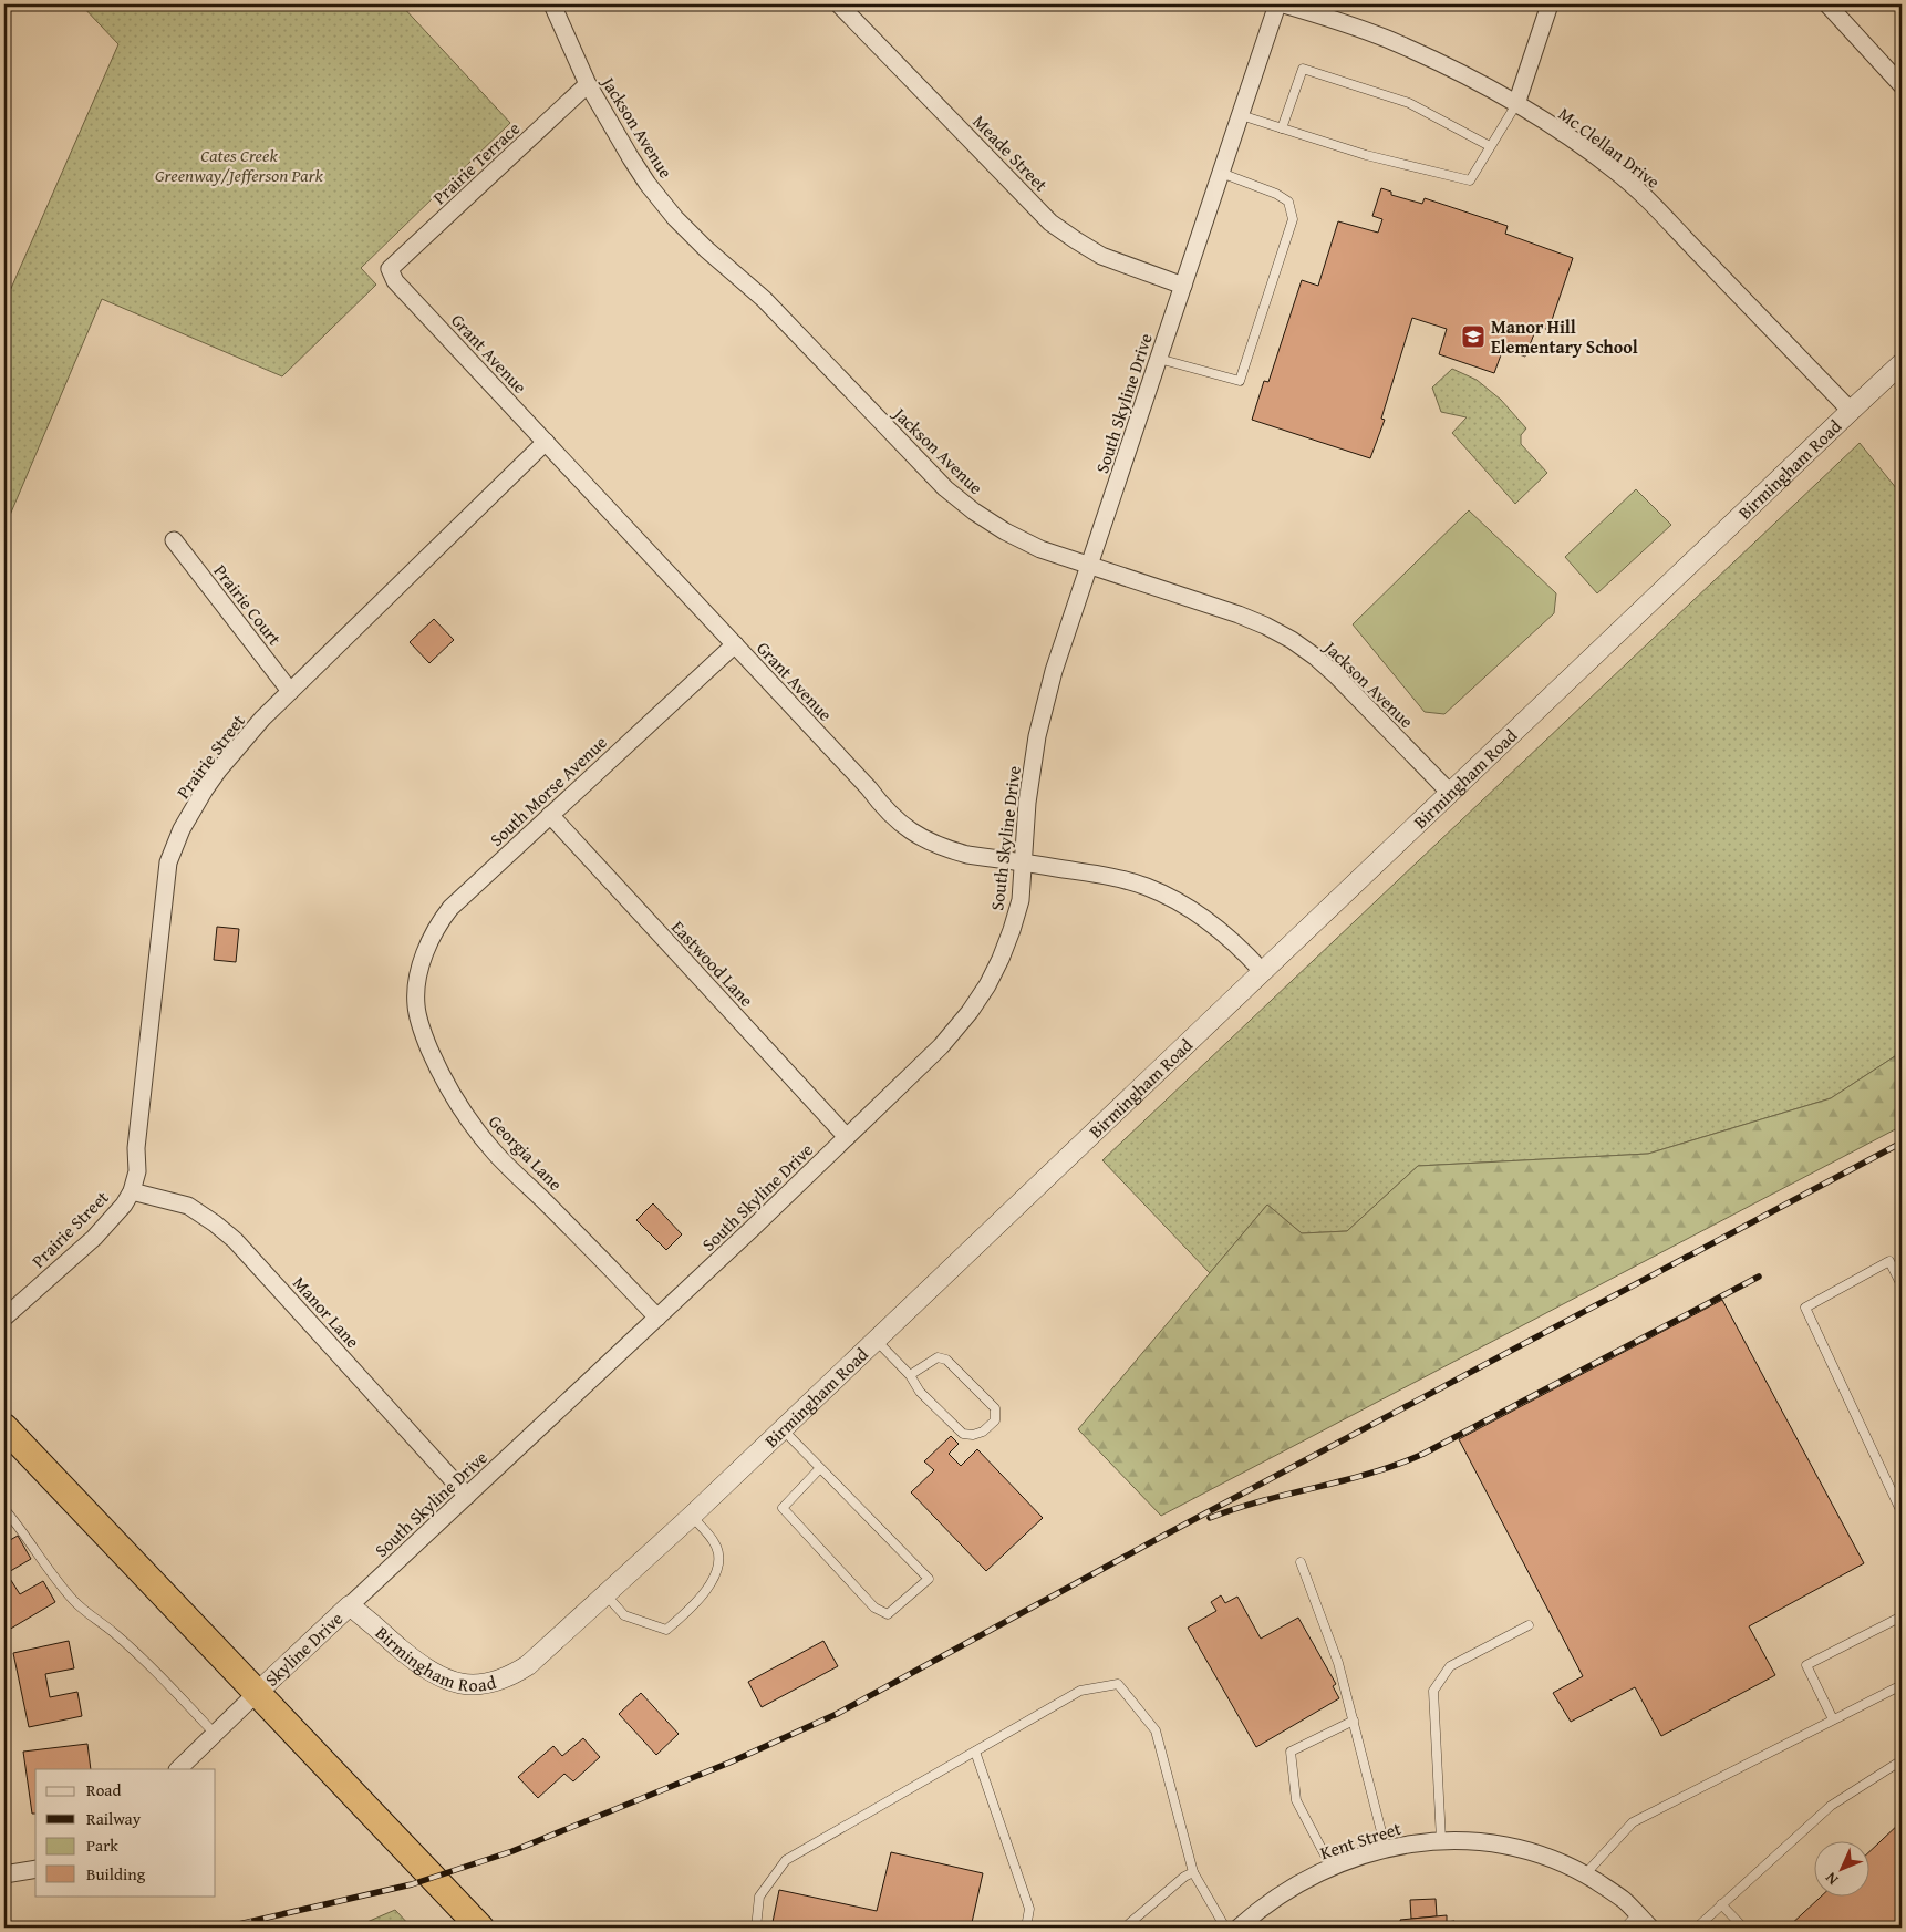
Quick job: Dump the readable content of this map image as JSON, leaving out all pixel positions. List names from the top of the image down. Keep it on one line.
{"streets":{"street":["Jackson Avenue","Mc Clellan Drive","Meade Street","Prairie Terrace","Grant Avenue","South Skyline Drive","Birmingham Road","Prairie Court","Prairie Street","South Morse Avenue","Eastwood Lane","Georgia Lane","Manor Lane","Skyline Drive","Kent Street"]},"crossings":[["Jackson Avenue","Prairie Terrace"],["Jackson Avenue","South Skyline Drive"],["Jackson Avenue","Birmingham Road"],["Mc Clellan Drive","Birmingham Road"],["Meade Street","South Skyline Drive"],["Prairie Terrace","Grant Avenue"],["Grant Avenue","South Skyline Drive"],["Grant Avenue","Birmingham Road"],["Grant Avenue","Prairie Street"],["Grant Avenue","South Morse Avenue"],["South Skyline Drive","Birmingham Road"],["South Skyline Drive","Eastwood Lane"],["South Skyline Drive","Georgia Lane"],["South Skyline Drive","Manor Lane"],["South Skyline Drive","Skyline Drive"],["Birmingham Road","Skyline Drive"],["Prairie Court","Prairie Street"],["Prairie Street","Manor Lane"],["South Morse Avenue","Eastwood Lane"],["South Morse Avenue","Georgia Lane"]],"parks":["Cates Creek Greenway/Jefferson Park"],"places":{"school or university":["Manor Hill Elementary School"]},"legend":["Road","Railway","Park","Building"],"north":"bottom left"}
